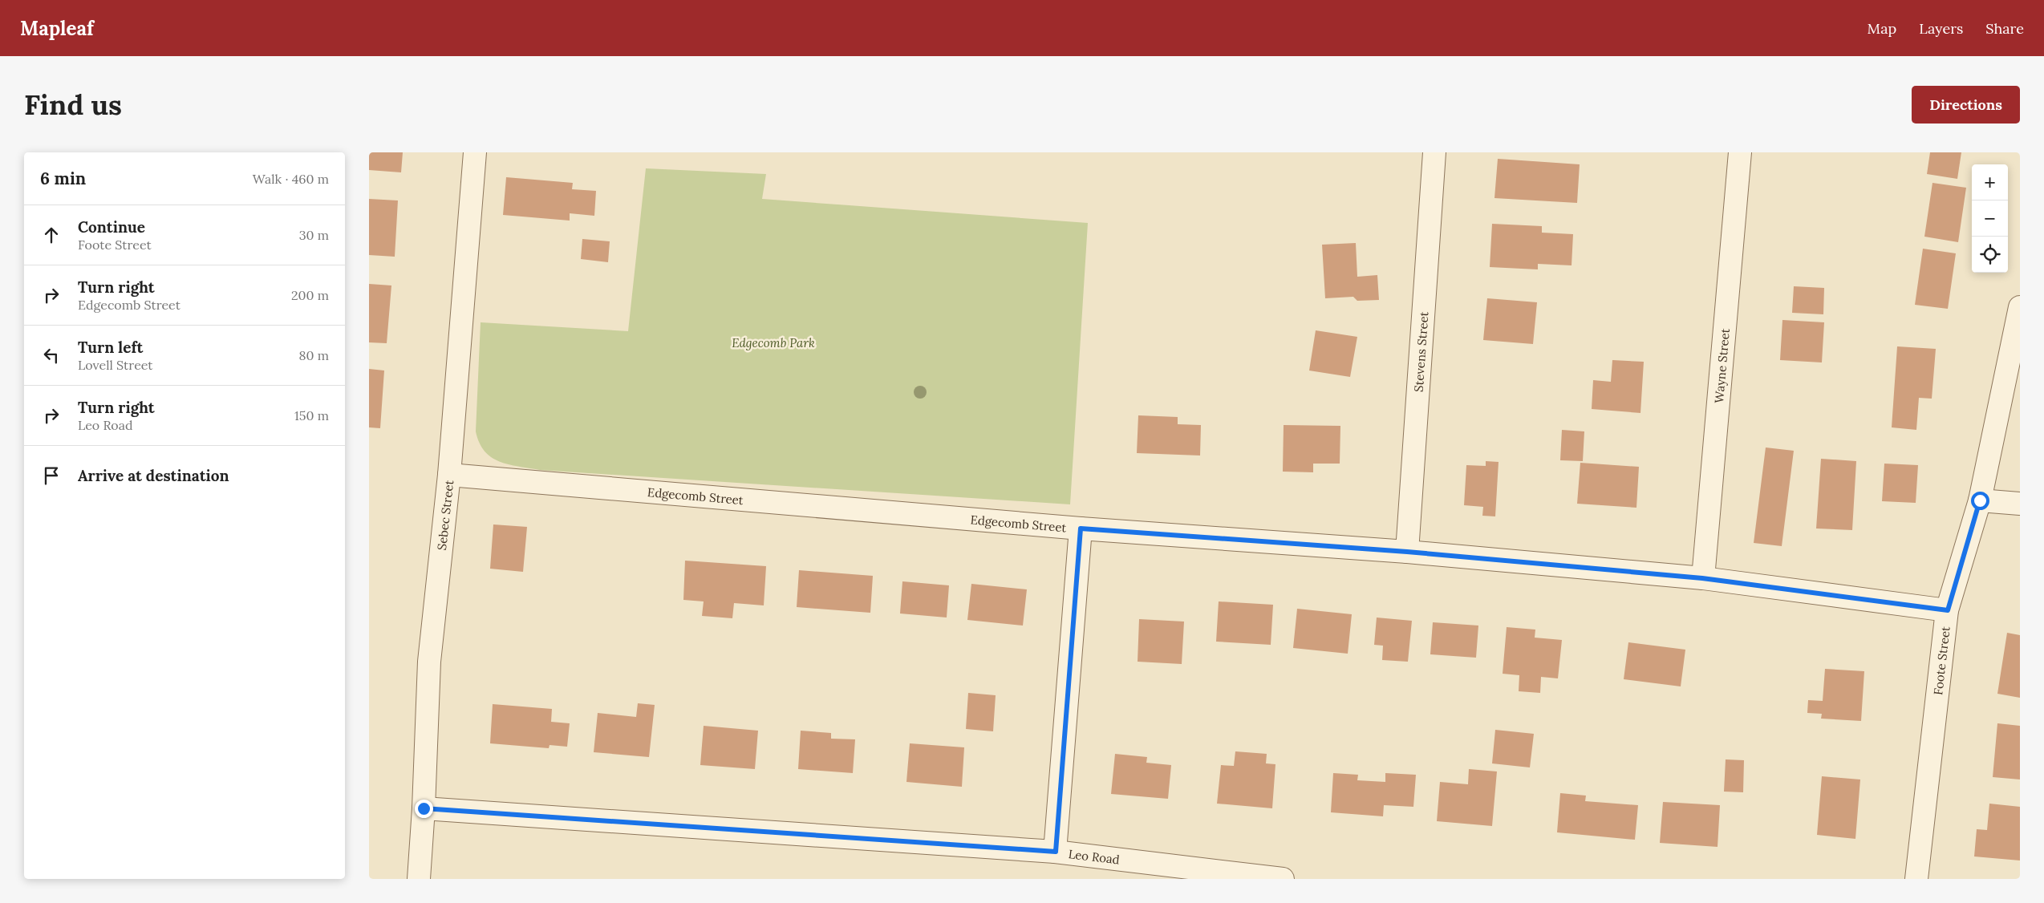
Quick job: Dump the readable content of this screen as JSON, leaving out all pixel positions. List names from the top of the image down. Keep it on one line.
{"streets":{"street":["Stevens Street","Wayne Street","Edgecomb Street","Sebec Street","Foote Street","Leo Road"]},"crossings":[["Stevens Street","Edgecomb Street"],["Wayne Street","Edgecomb Street"],["Edgecomb Street","Sebec Street"],["Edgecomb Street","Foote Street"],["Sebec Street","Leo Road"]],"parks":["Edgecomb Park"],"page":{"header":"Mapleaf","nav":["Map","Layers","Share"],"buttons":"Directions","title":"Find us","heading":["6 min","Walk · 460 m"],"map_buttons":["+","−"],"list":[["Continue","Foote Street","30 m"],["Turn right","Edgecomb Street","200 m"],["Turn left","Lovell Street","80 m"],["Turn right","Leo Road","150 m"],"Arrive at destination"]}}
